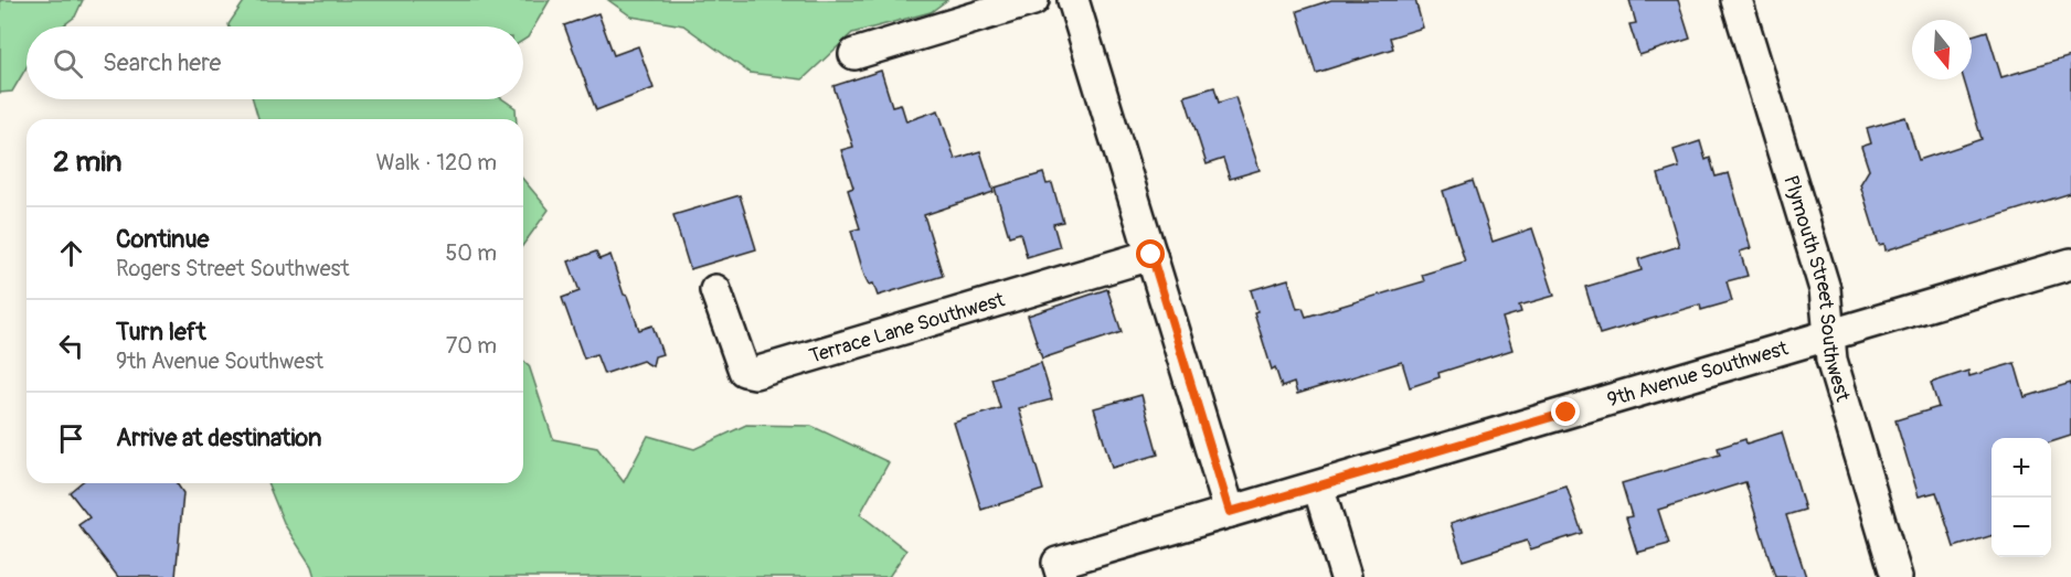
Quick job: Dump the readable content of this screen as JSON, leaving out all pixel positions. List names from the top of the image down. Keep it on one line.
{"streets":{"street":["Plymouth Street Southwest","Terrace Lane Southwest","9th Avenue Southwest"]},"crossings":[["Plymouth Street Southwest","9th Avenue Southwest"]],"north":"bottom","page":{"search":"Search here","heading":["2 min","Walk · 120 m"],"list":[["Continue","Rogers Street Southwest","50 m"],["Turn left","9th Avenue Southwest","70 m"],"Arrive at destination"],"map_buttons":["+","−"]}}
